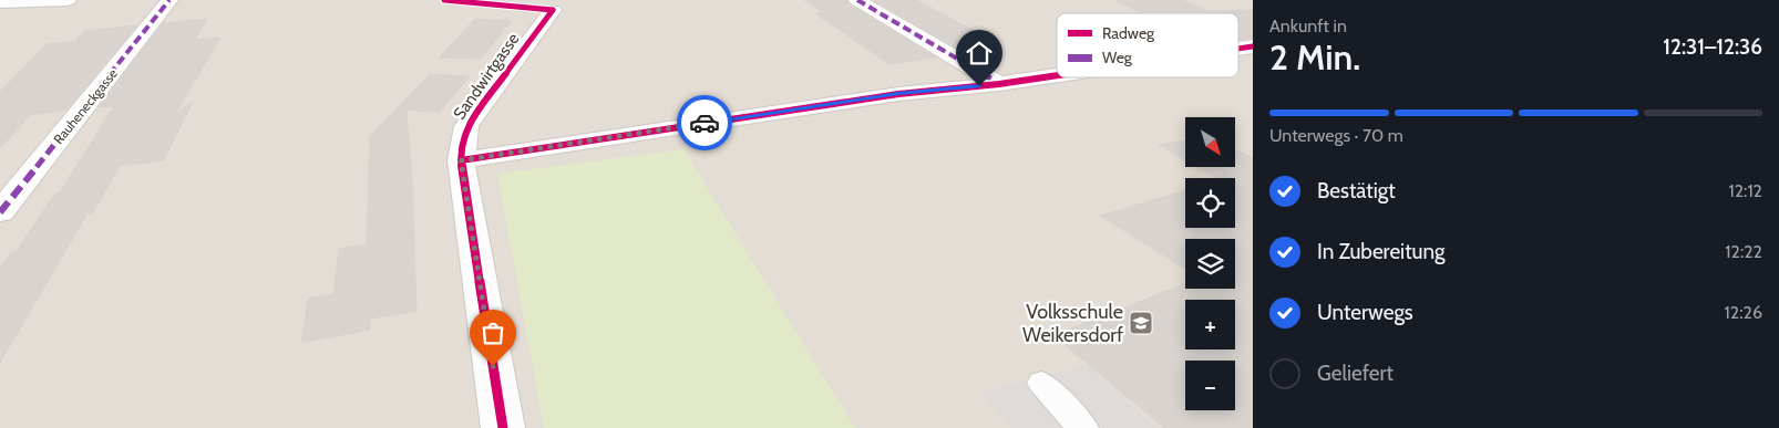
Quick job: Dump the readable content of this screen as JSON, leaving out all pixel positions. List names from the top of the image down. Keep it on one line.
{"streets":{"street":["Sandwirtgasse","Rauheneckgasse"]},"places":{"school or university":["Volksschule Weikersdorf"]},"legend":["Radweg","Weg"],"north":"bottom right","page":{"heading":["2 Min.","Ankunft in","12:31–12:36"],"bar":"Unterwegs · 70 m","map_buttons":["+","−"],"list":[["Bestätigt","12:12"],["In Zubereitung","12:22"],["Unterwegs","12:26"],"Geliefert"]}}
